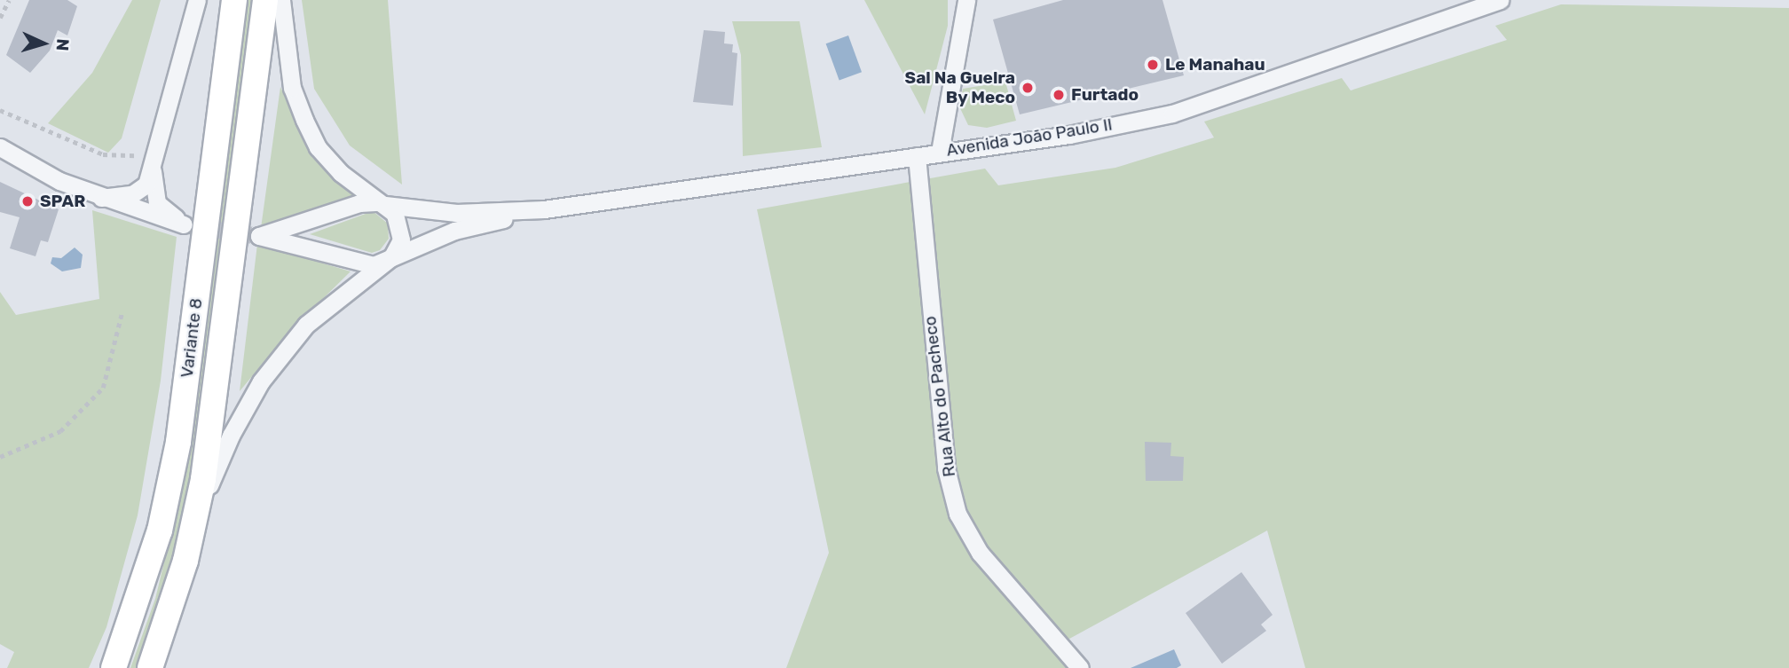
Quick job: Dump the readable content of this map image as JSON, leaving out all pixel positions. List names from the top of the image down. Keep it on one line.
{"streets":{"main road":["Variante 8"],"street":["Avenida João Paulo II","Rua Alto do Pacheco"]},"crossings":[["Avenida João Paulo II","Rua Alto do Pacheco"]],"places":["Le Manahau","Sal Na Guelra By Meco","Furtado","SPAR"],"north":"right"}
